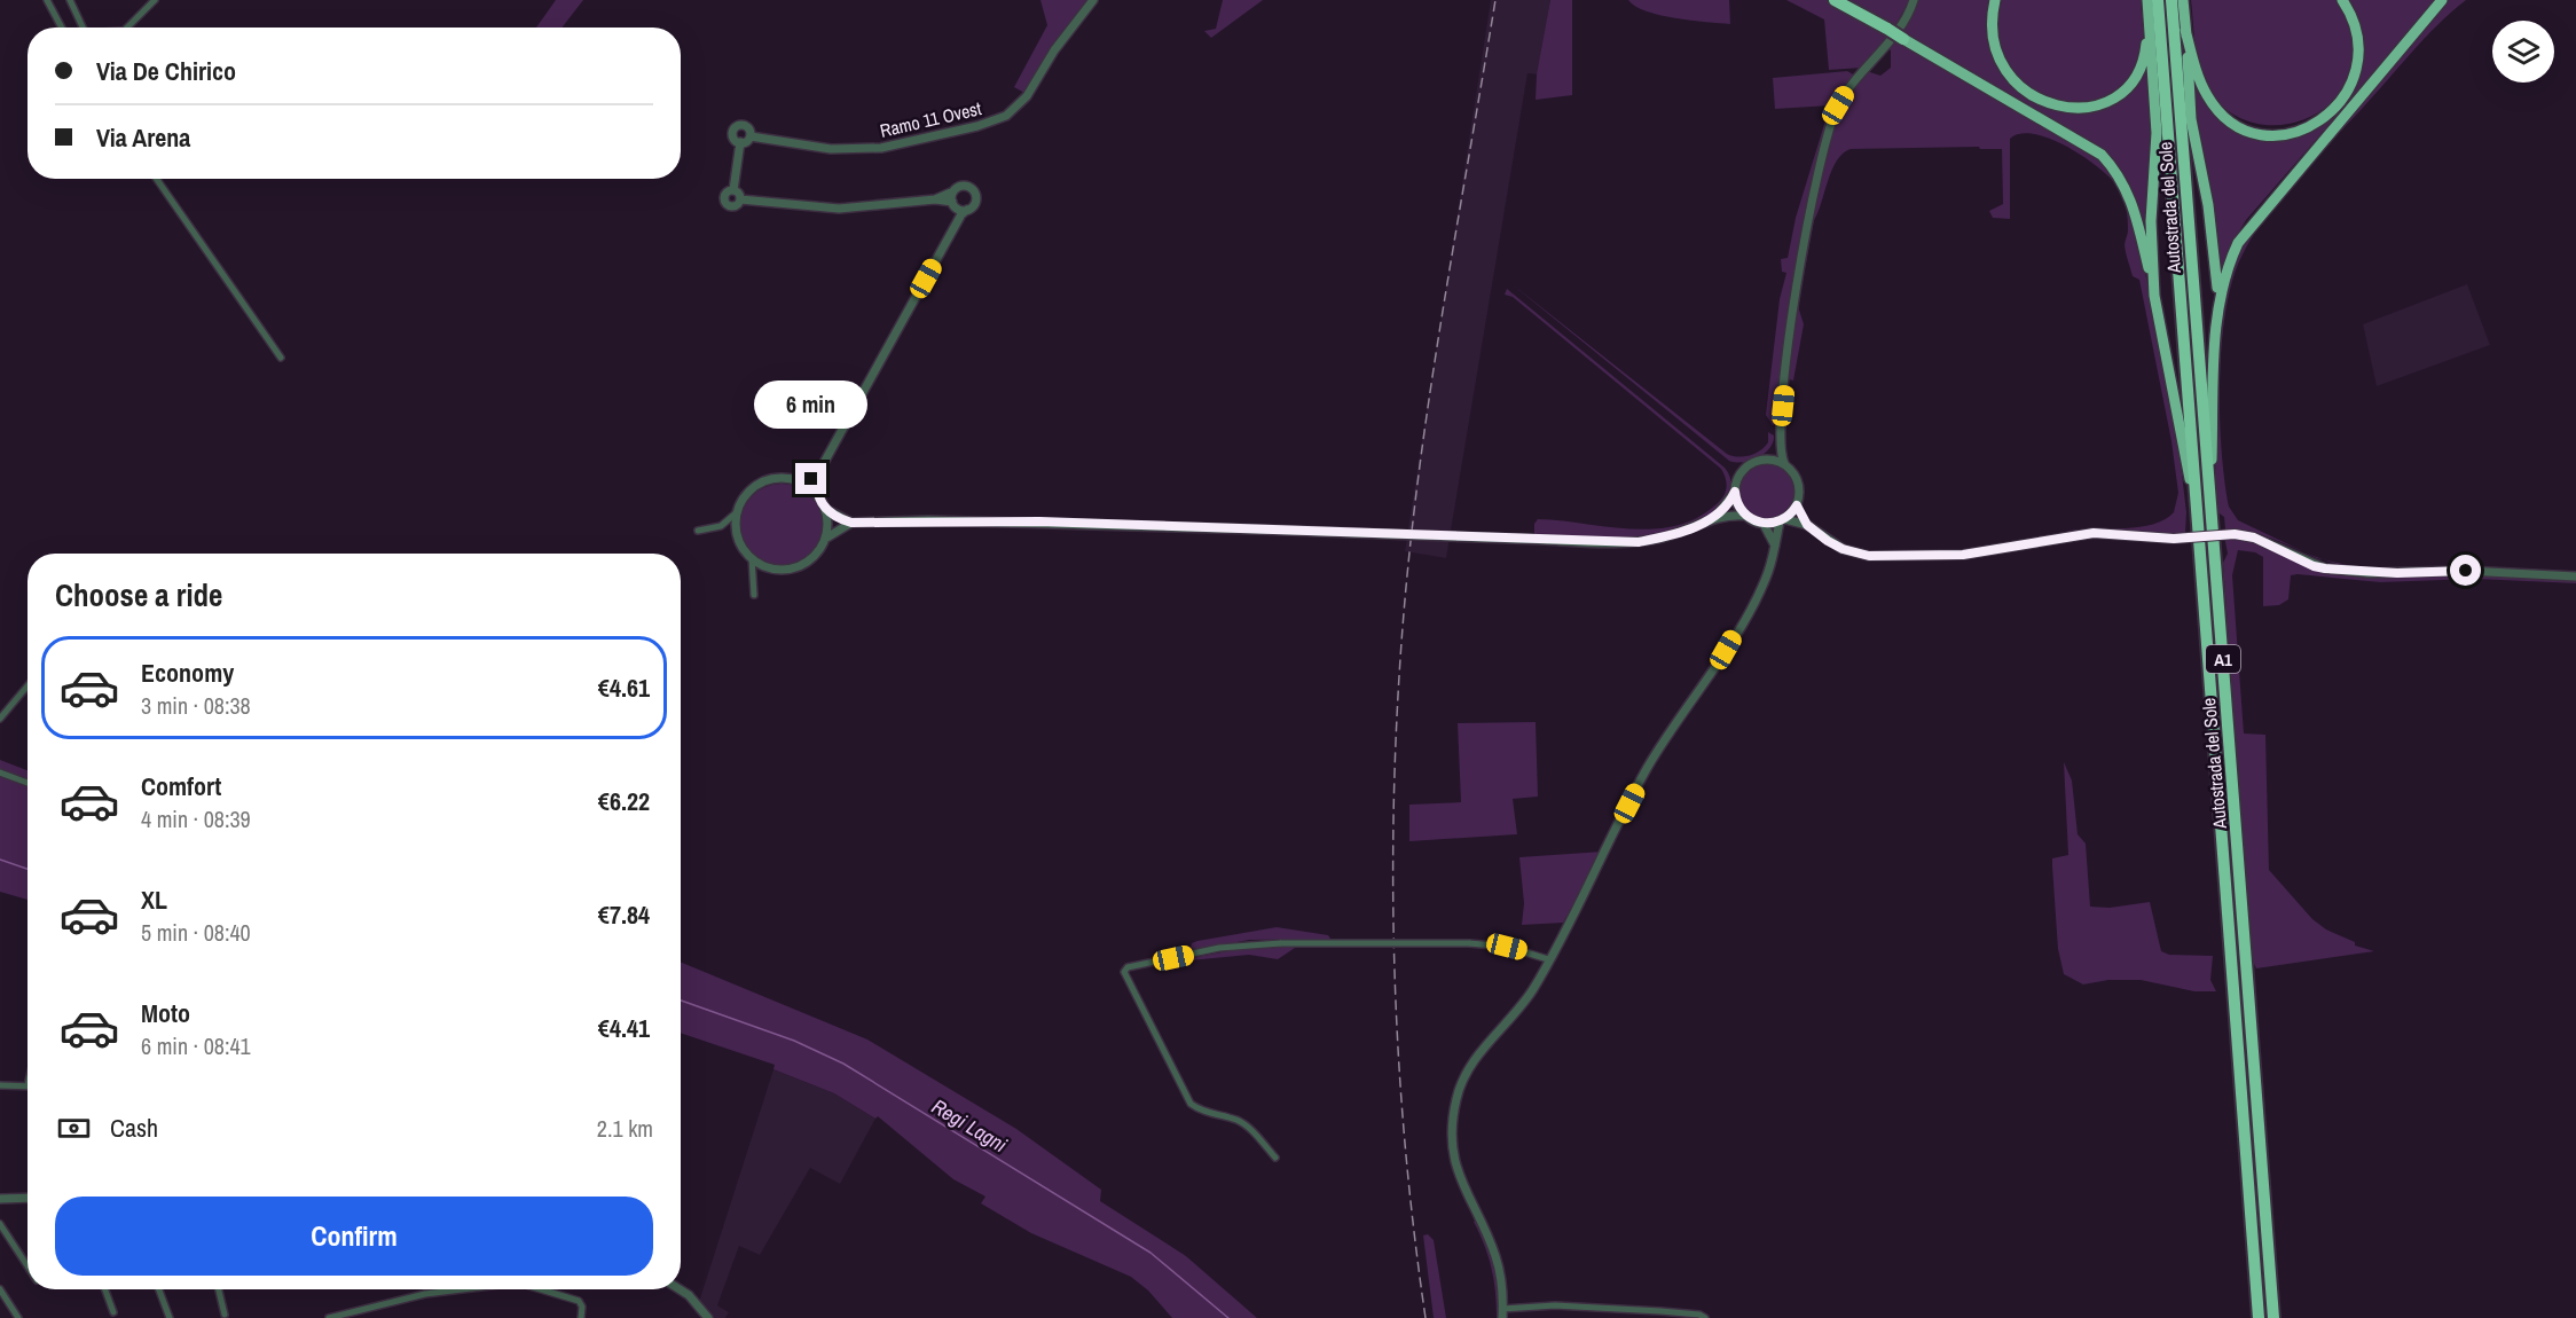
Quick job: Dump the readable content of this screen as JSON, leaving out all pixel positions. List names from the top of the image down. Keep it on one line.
{"streets":{"highway":["Autostrada del Sole","A1"],"street":["Ramo 11 Ovest"]},"water":["Regi Lagni"],"page":{"banner":["Via De Chirico","Via Arena"],"bubble":"6 min","heading":"Choose a ride","list":[{"name":"Economy","note":"3 min · 08:38","value":"€4.61"},{"name":"Comfort","note":"4 min · 08:39","value":"€6.22"},{"name":"XL","note":"5 min · 08:40","value":"€7.84"},{"name":"Moto","note":"6 min · 08:41","value":"€4.41"}],"pay":["Cash","2.1 km"],"buttons":"Confirm"}}
